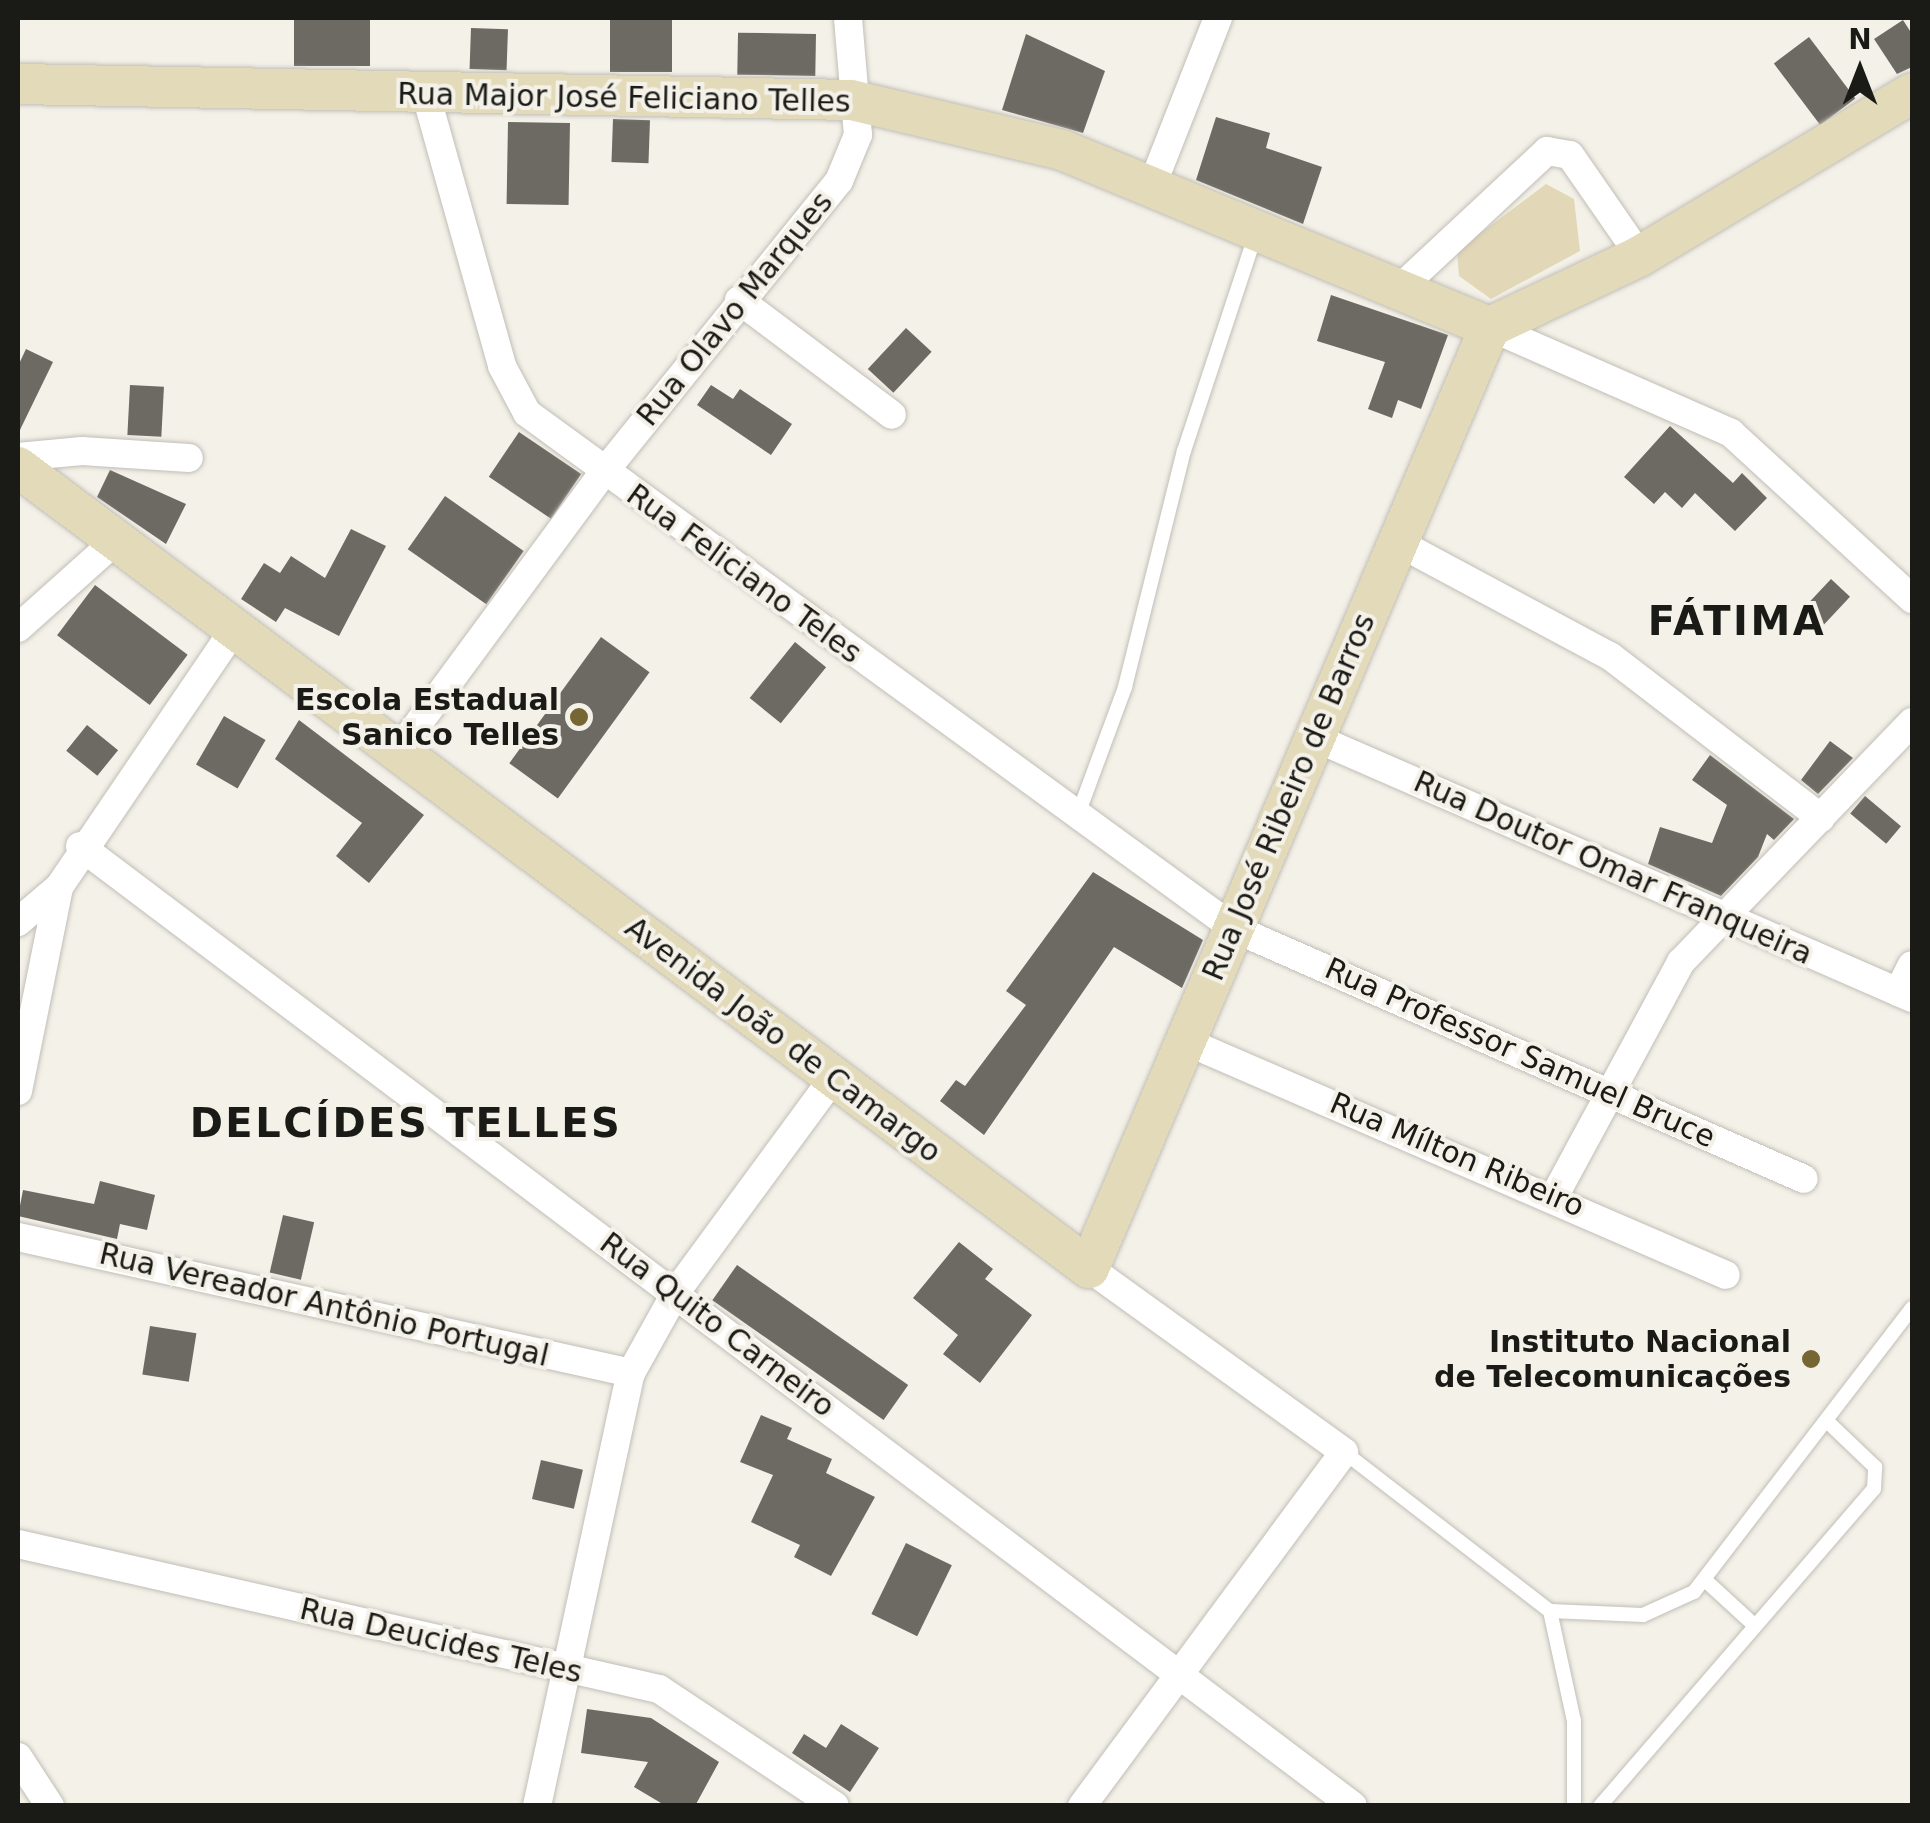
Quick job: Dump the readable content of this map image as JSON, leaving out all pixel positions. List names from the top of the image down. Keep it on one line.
{"streets":{"main road":["Rua Major José Feliciano Telles","Rua José Ribeiro de Barros","Avenida João de Camargo"],"street":["Rua Olavo Marques","Rua Feliciano Teles","Rua Doutor Omar Franqueira","Rua Professor Samuel Bruce","Rua Mílton Ribeiro","Rua Vereador Antônio Portugal","Rua Quito Carneiro","Rua Deucides Teles"]},"crossings":[["Rua Major José Feliciano Telles","Rua Olavo Marques"],["Rua Major José Feliciano Telles","Rua Feliciano Teles"],["Rua Major José Feliciano Telles","Rua José Ribeiro de Barros"],["Rua Olavo Marques","Rua Feliciano Teles"],["Rua Olavo Marques","Avenida João de Camargo"],["Rua Feliciano Teles","Rua José Ribeiro de Barros"],["Rua Feliciano Teles","Rua Professor Samuel Bruce"],["Rua José Ribeiro de Barros","Rua Doutor Omar Franqueira"],["Rua José Ribeiro de Barros","Avenida João de Camargo"],["Rua José Ribeiro de Barros","Rua Professor Samuel Bruce"],["Rua José Ribeiro de Barros","Rua Mílton Ribeiro"]],"districts":["FÁTIMA","DELCÍDES TELLES"],"places":["Escola Estadual Sanico Telles","Instituto Nacional de Telecomunicações"],"north":"top"}
